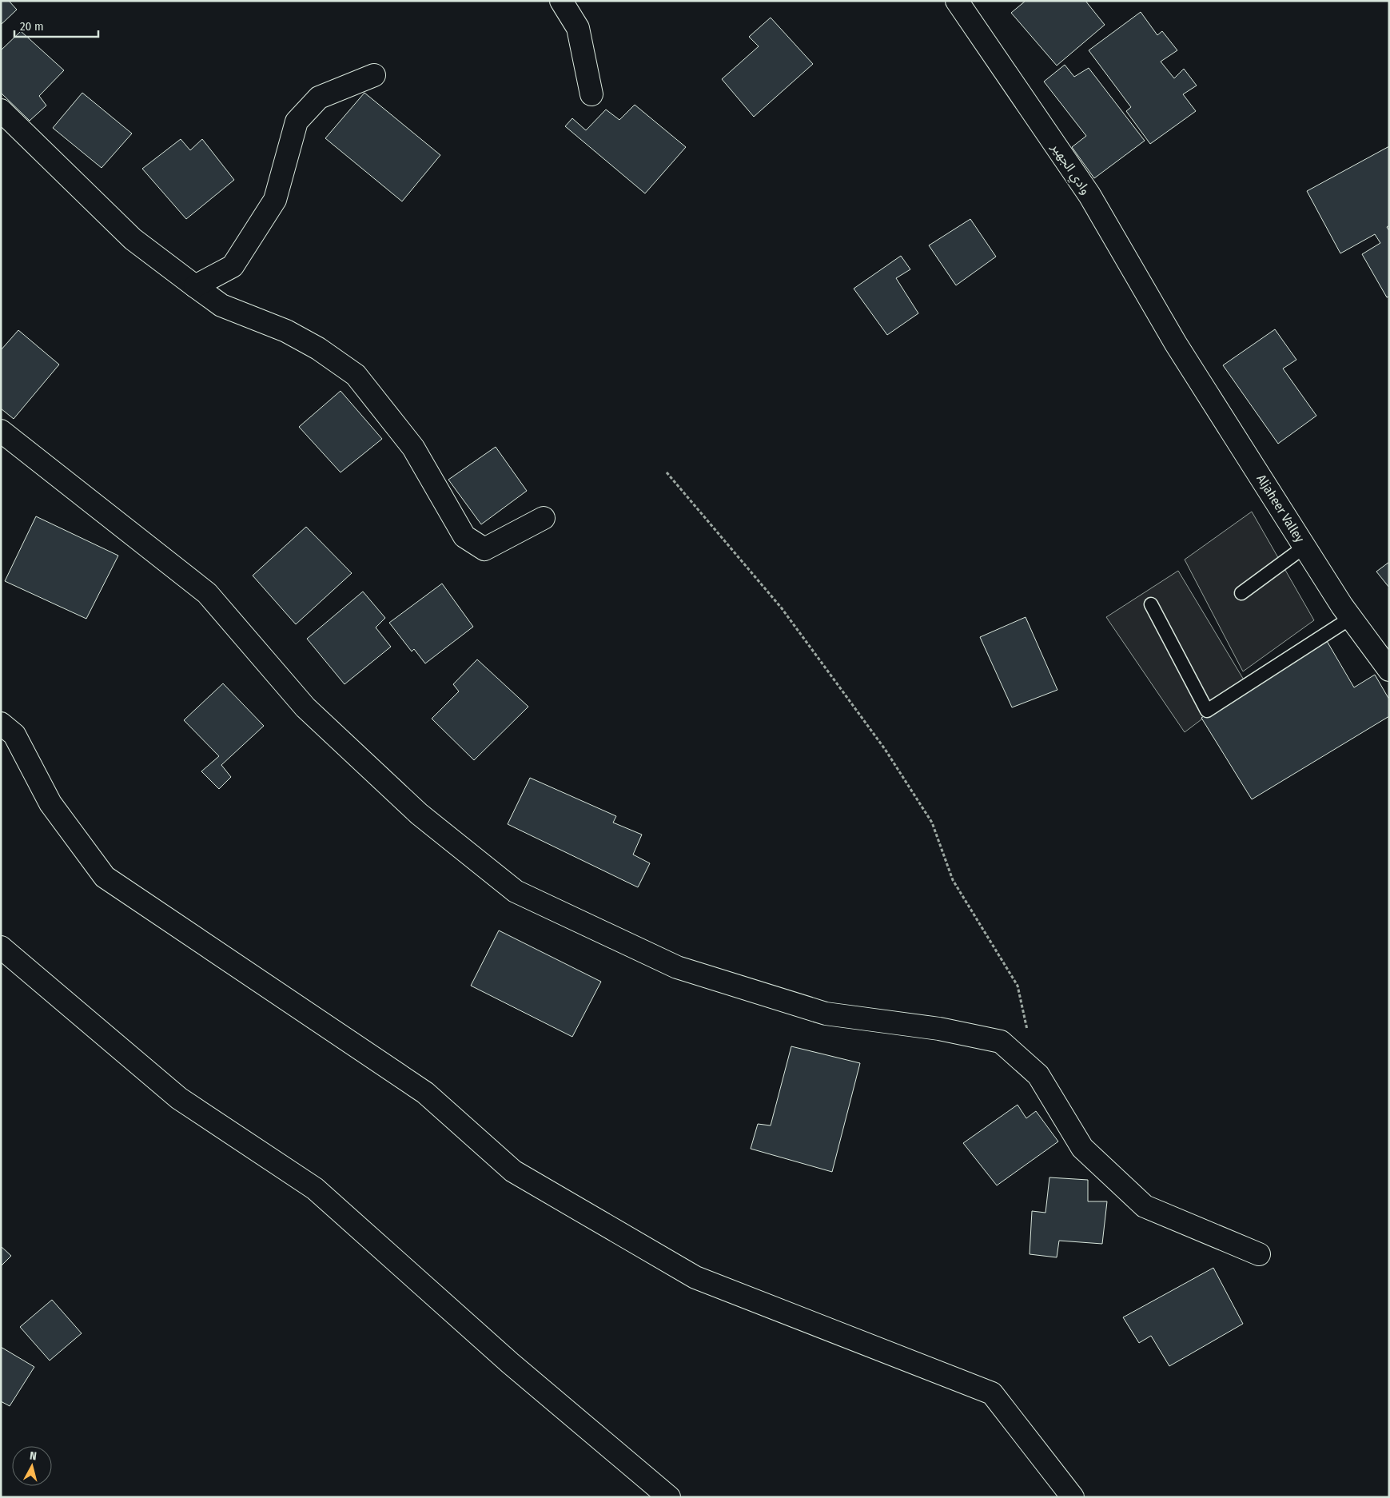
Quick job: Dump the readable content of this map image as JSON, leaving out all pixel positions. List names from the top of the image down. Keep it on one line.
{"streets":{"street":["وادي الجهير","Aljaheer Valley"]},"crossings":[["وادي الجهير","Aljaheer Valley"]],"scale_bar":"20 m","north":"top"}
